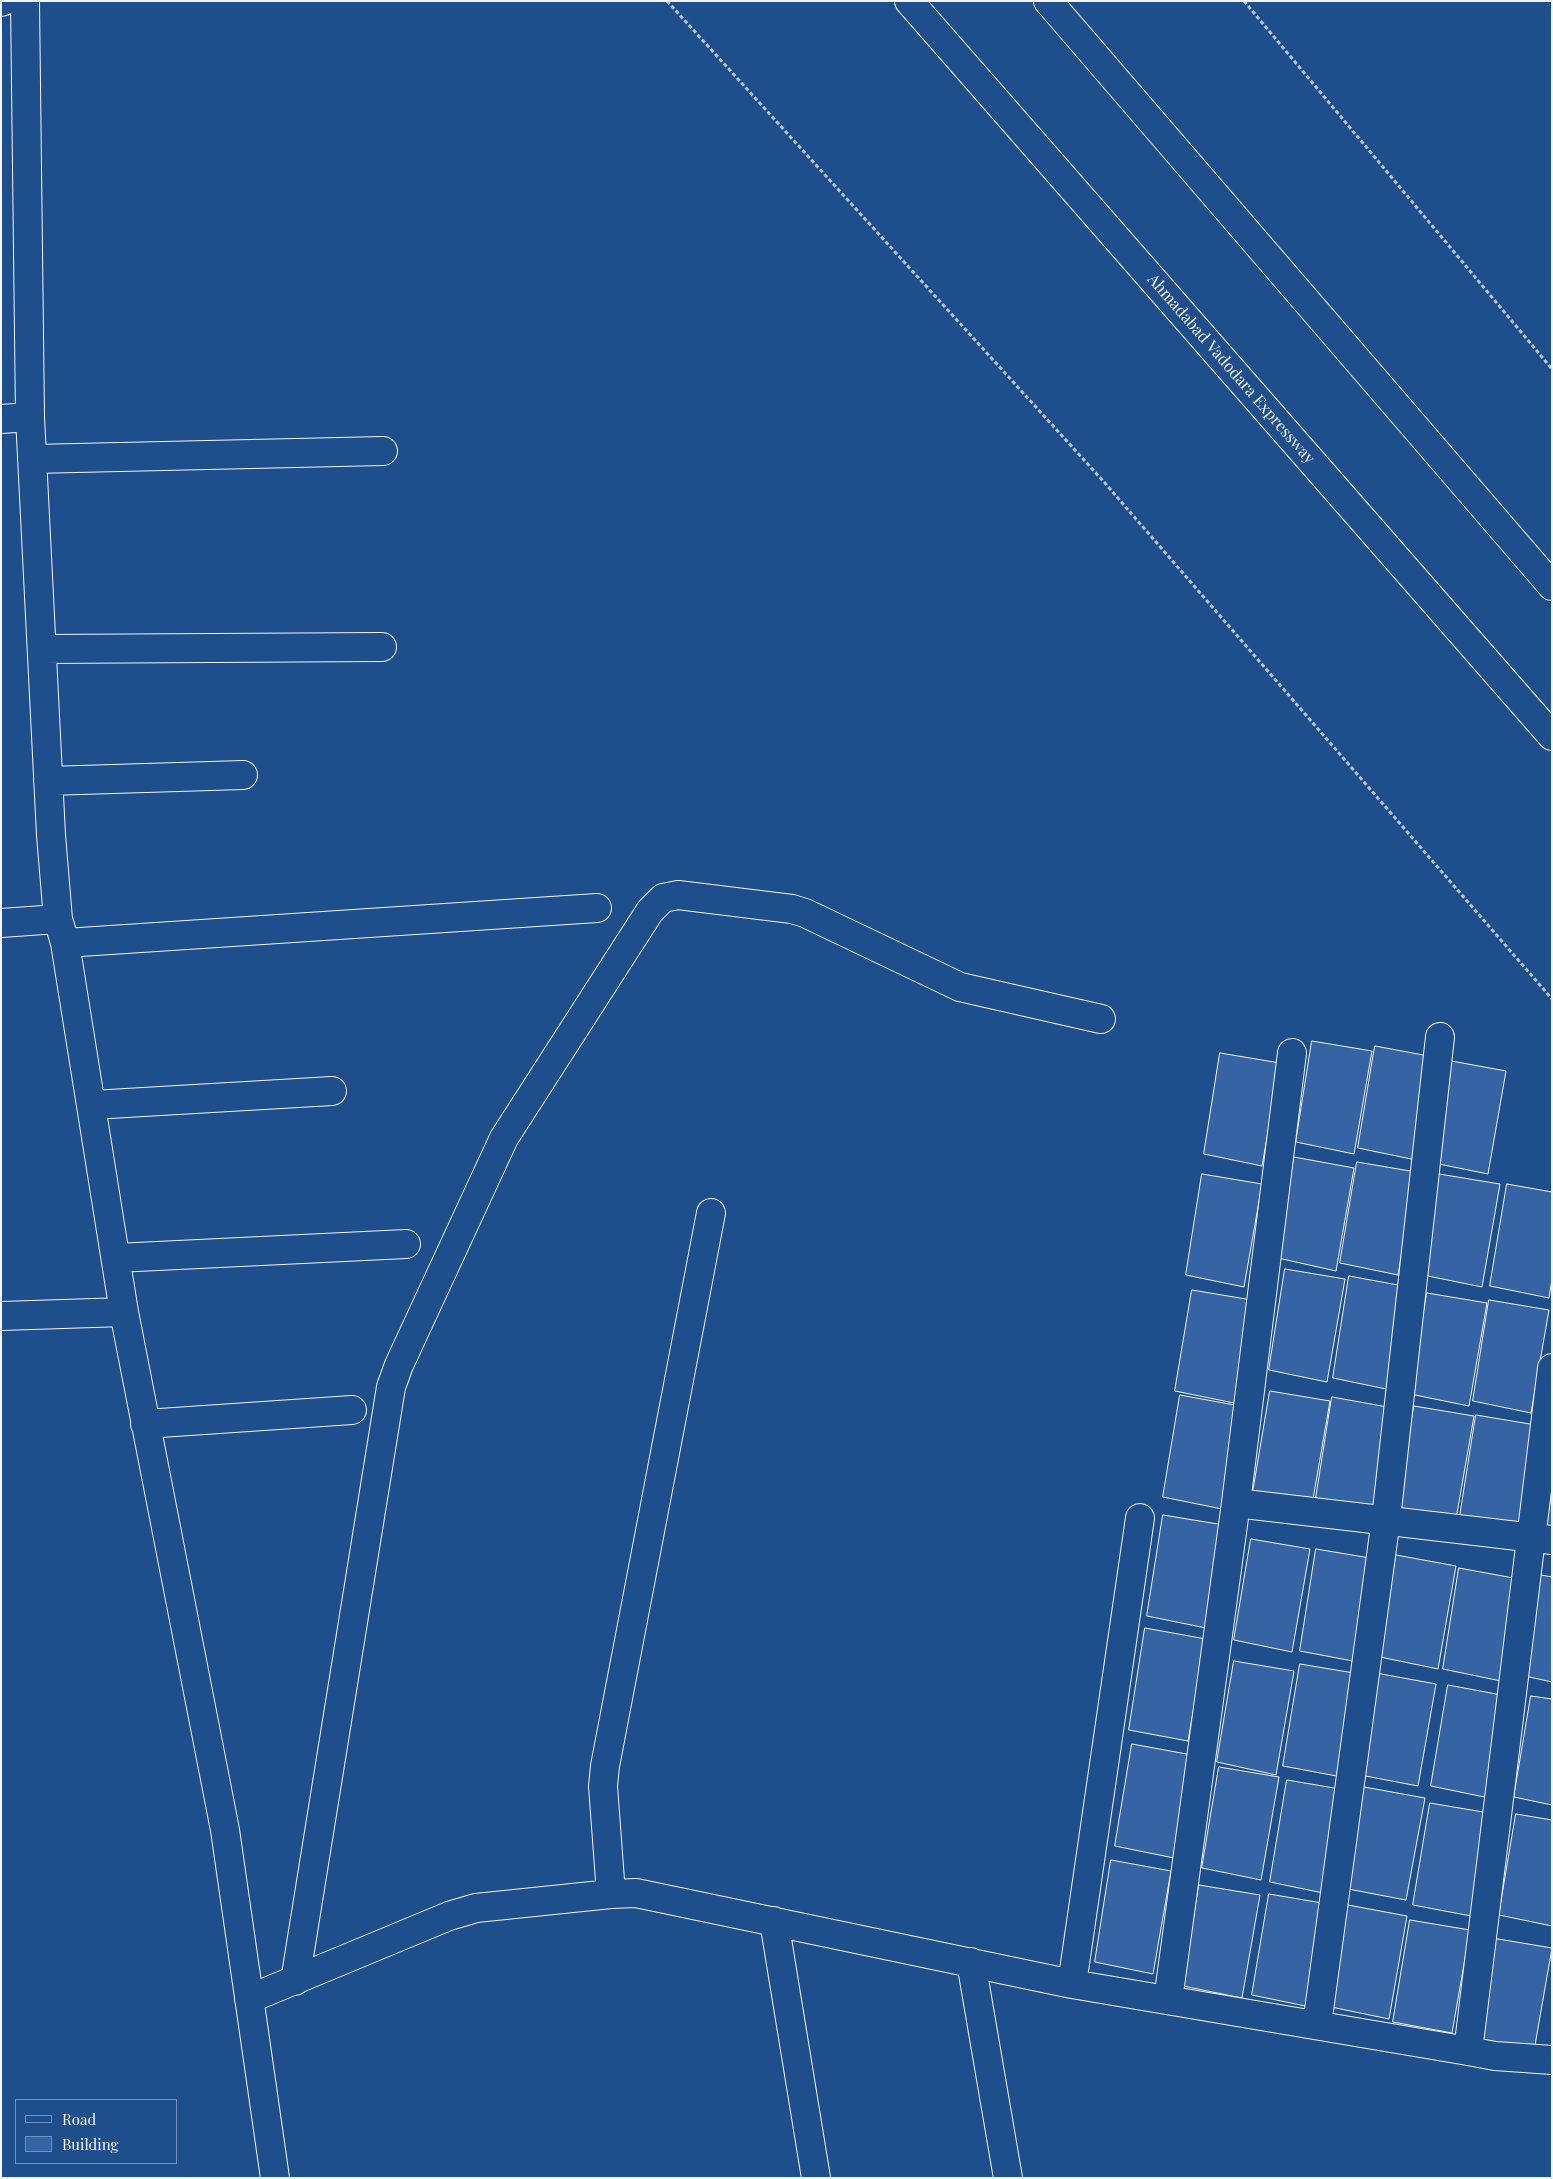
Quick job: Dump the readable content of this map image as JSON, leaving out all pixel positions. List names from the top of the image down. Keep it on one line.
{"streets":{"main road":["Ahmadabad Vadodara Expressway"]},"legend":["Road","Building"]}
